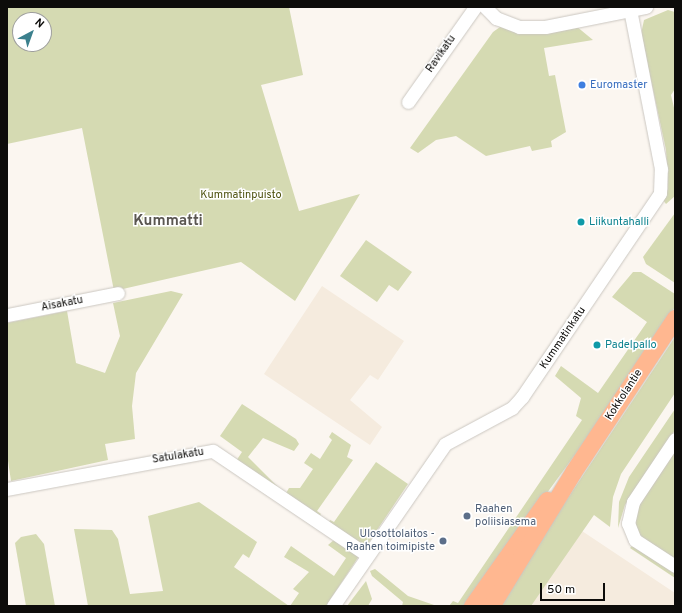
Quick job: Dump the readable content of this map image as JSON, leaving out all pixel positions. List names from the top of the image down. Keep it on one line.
{"streets":{"main road":["Kokkolantie"],"street":["Ravikatu","Aisakatu","Kummatinkatu","Satulakatu"]},"crossings":[["Kummatinkatu","Satulakatu"]],"districts":["Kummatti"],"parks":["Kummatinpuisto"],"places":["Euromaster","Liikuntahalli","Padelpallo","Raahen poliisiasema","Ulosottolaitos - Raahen toimipiste"],"scale_bar":"50 m","north":"top right"}
